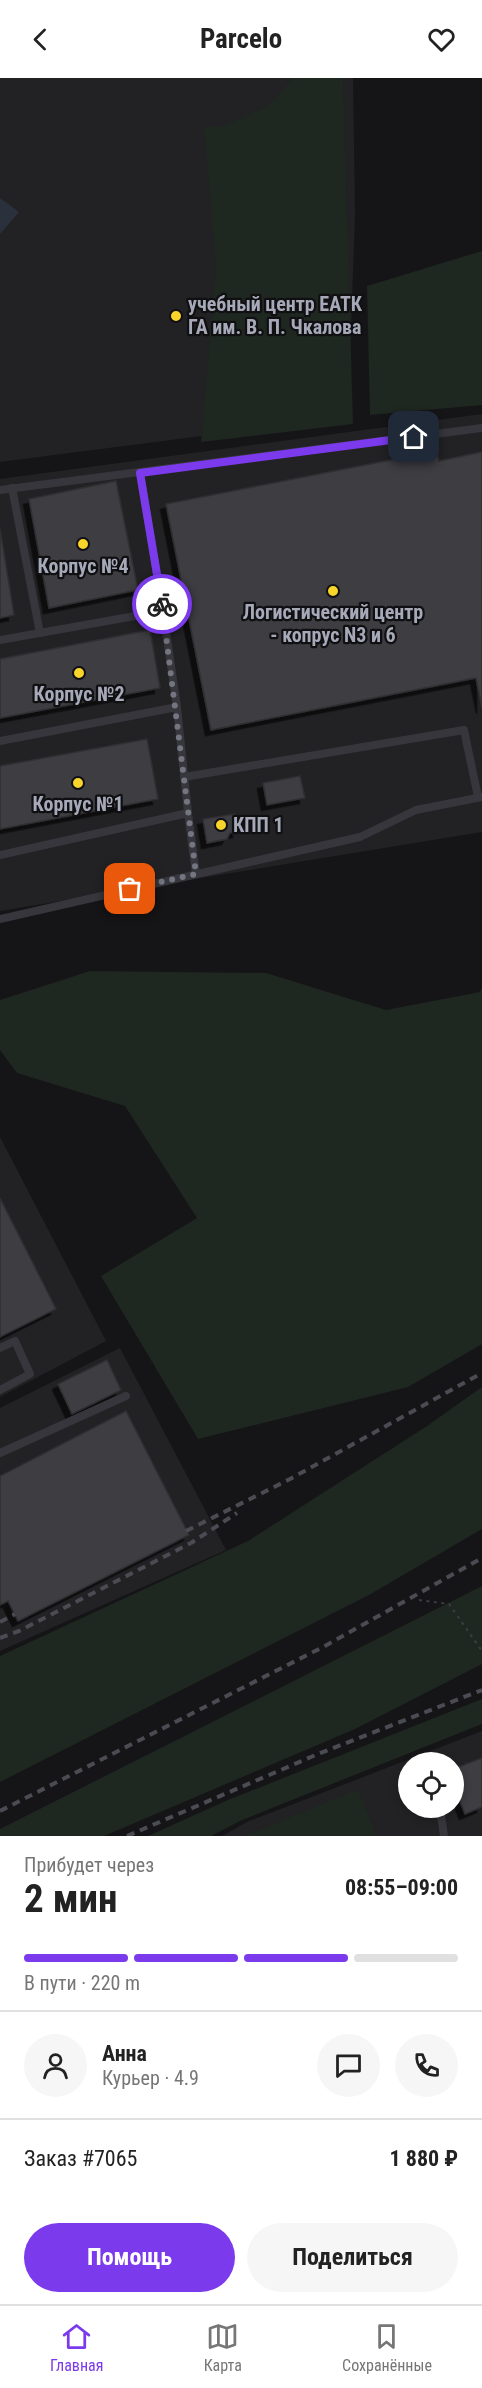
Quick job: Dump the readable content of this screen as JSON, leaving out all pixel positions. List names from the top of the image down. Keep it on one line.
{"places":["учебный центр ЕАТК ГА им. В. П. Чкалова","Корпус №4","Логистический центр - копрус N3 и 6","Корпус №2","Корпус №1","КПП 1"],"page":{"header":"Parcelo","heading":["2 мин","Прибудет через","08:55–09:00"],"panel":["Анна","Курьер · 4.9","Заказ #7065","1 880 ₽"],"bar":"В пути · 220 m","buttons":["Помощь","Поделиться"],"tabs":["Главная","Карта","Сохранённые"]}}
